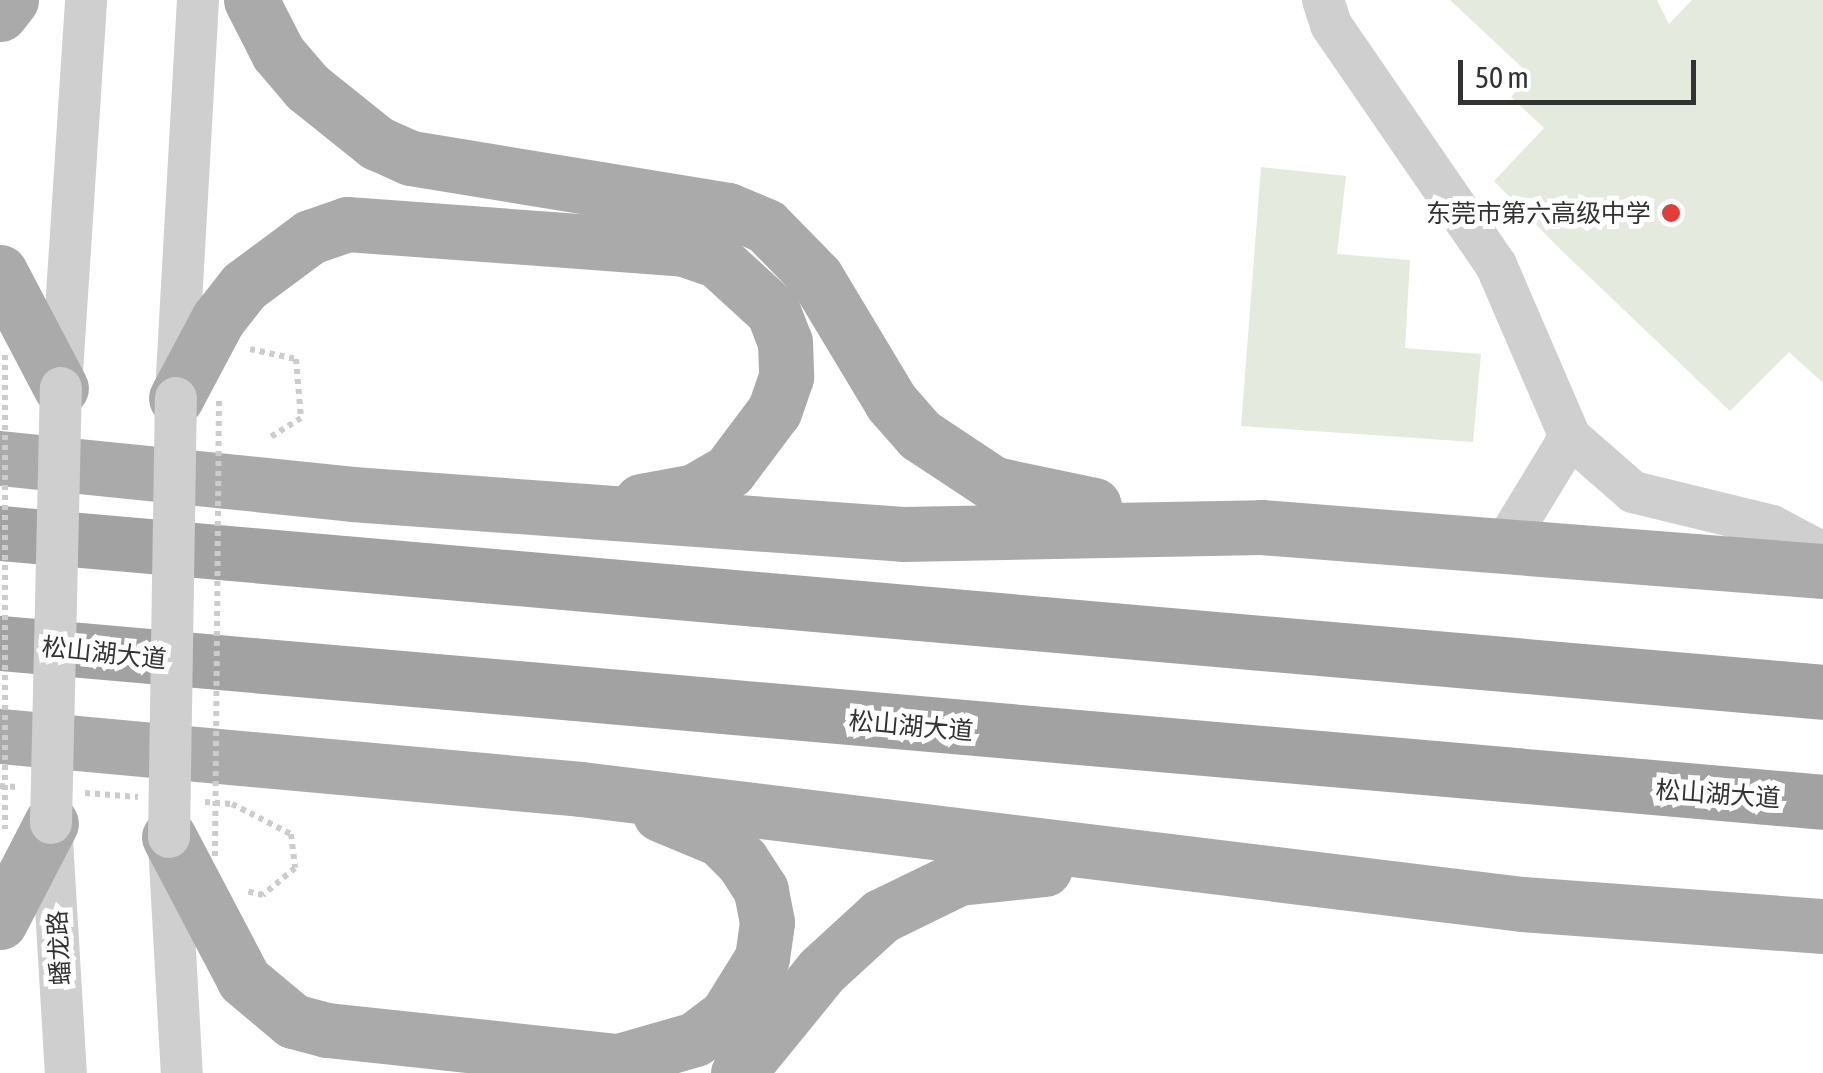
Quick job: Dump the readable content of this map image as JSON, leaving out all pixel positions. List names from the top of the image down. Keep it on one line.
{"streets":{"highway":["松山湖大道"],"street":["蟠龙路"]},"places":["东莞市第六高级中学"],"scale_bar":"50 m"}
